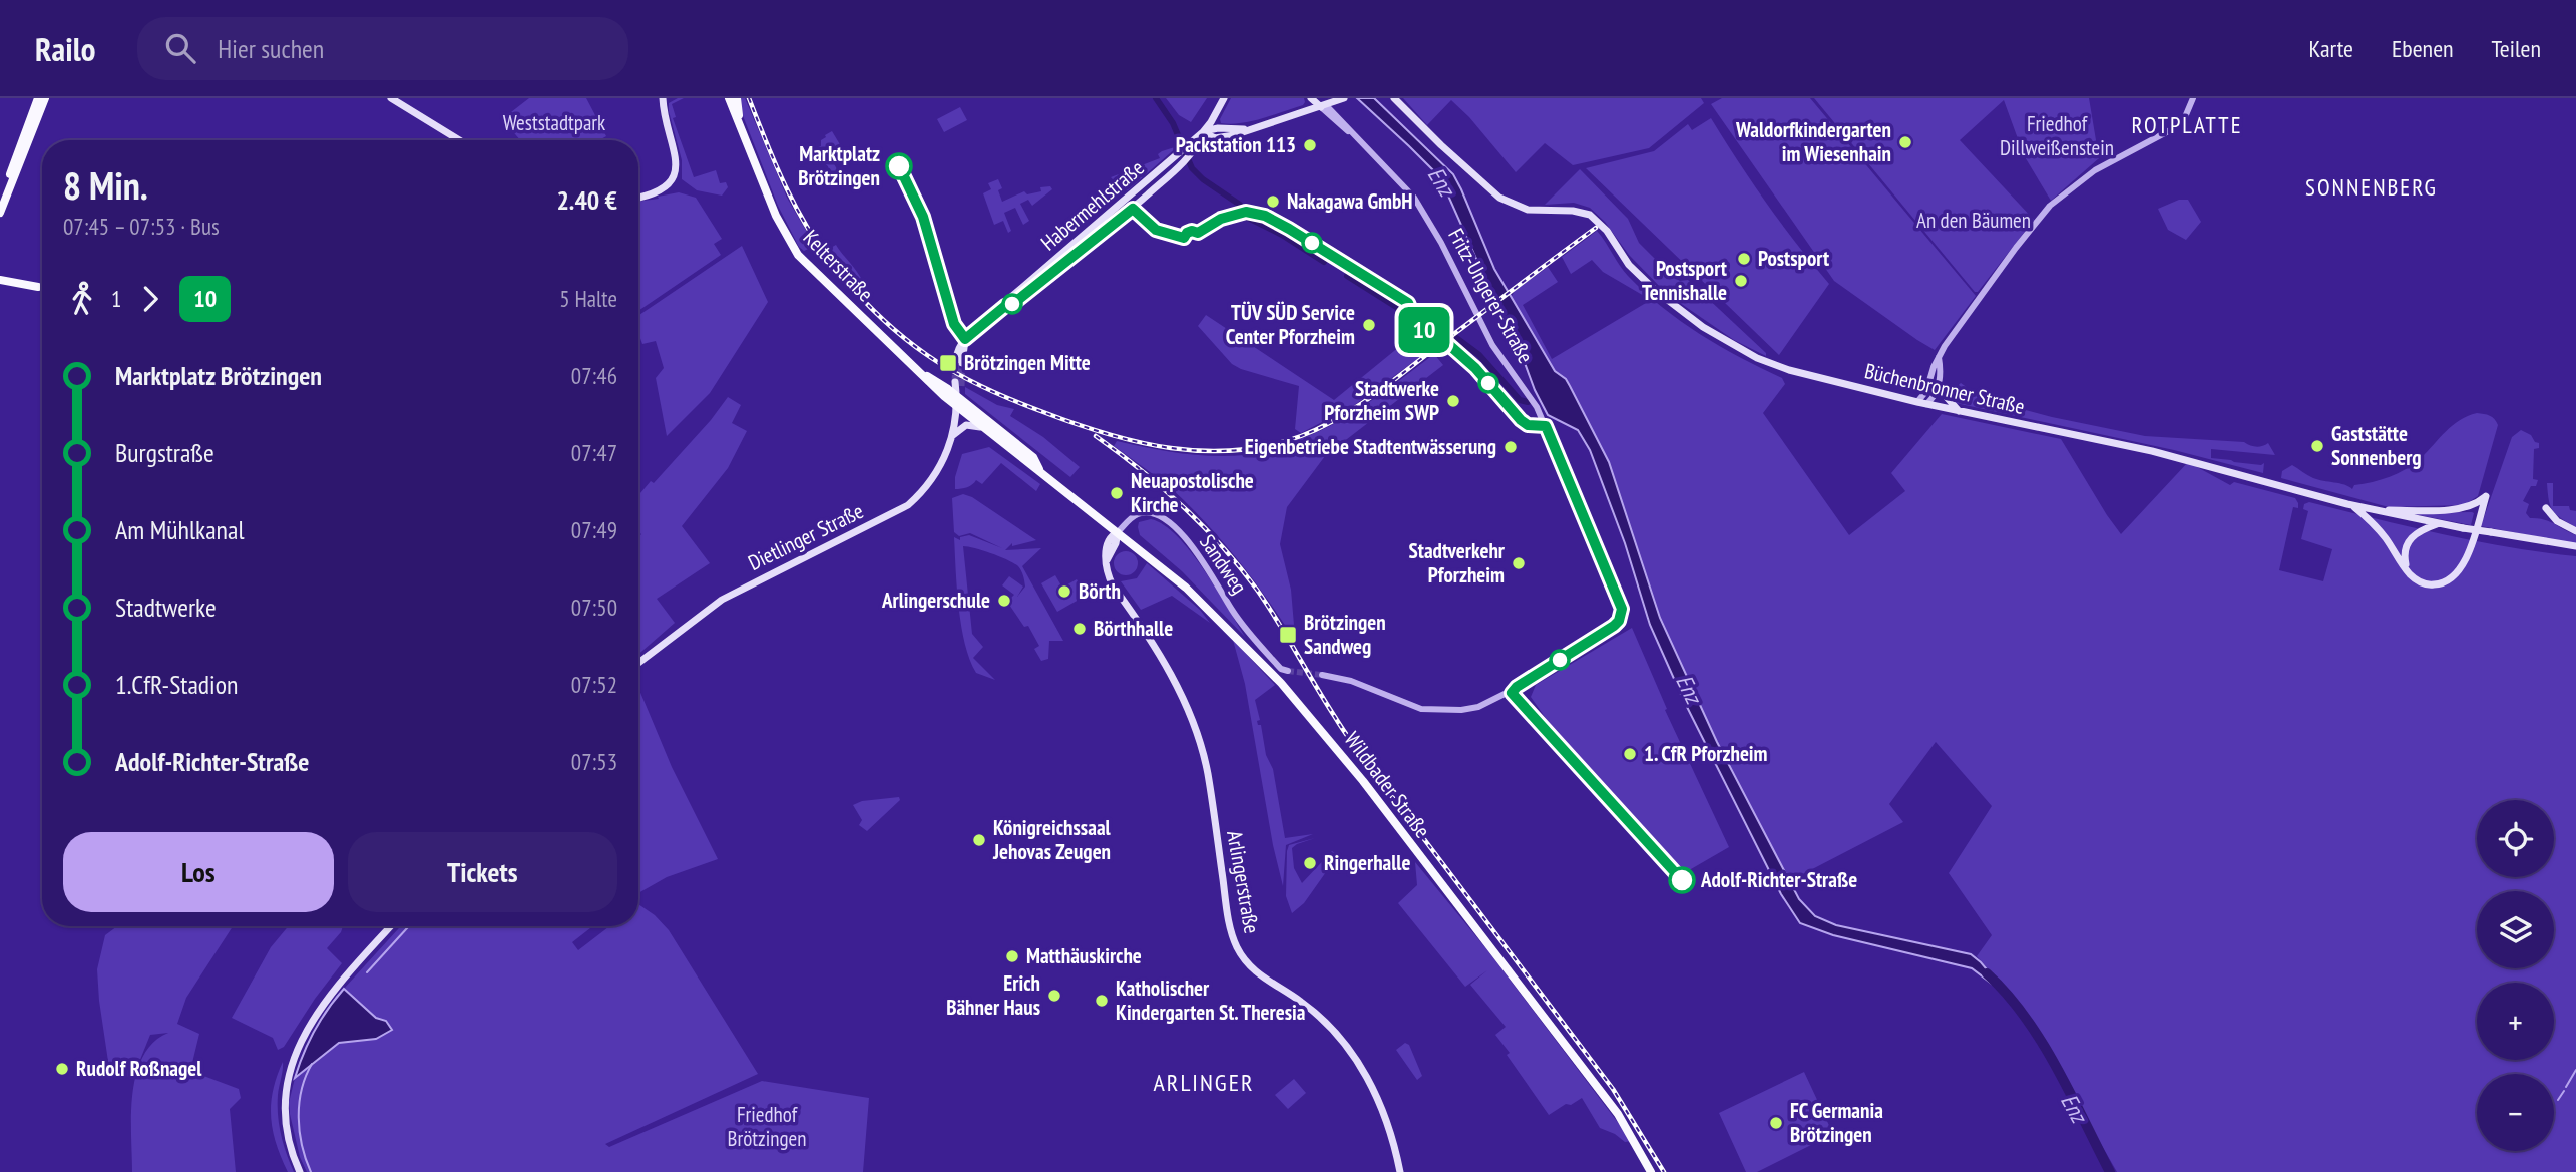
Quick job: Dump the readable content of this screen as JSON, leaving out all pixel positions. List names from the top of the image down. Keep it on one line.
{"streets":{"main road":["Habermehlstraße","Kelterstraße","Fritz-Ungerer-Straße","Büchenbronner Straße","Dietlinger Straße","Wildbader Straße","Arlingerstraße"],"street":["Sandweg"]},"crossings":[["Kelterstraße","Dietlinger Straße"],["Kelterstraße","Wildbader Straße"],["Dietlinger Straße","Wildbader Straße"],["Sandweg","Wildbader Straße"],["Sandweg","Arlingerstraße"],["Wildbader Straße","Arlingerstraße"]],"districts":["ROTPLATTE","SONNENBERG","ARLINGER"],"water":["Enz"],"parks":["Weststadtpark","Friedhof Dillweißenstein","An den Bäumen","Friedhof Brötzingen"],"places":{"other":["Waldorfkindergarten im Wiesenhain","Packstation 113","Marktplatz Brötzingen","Nakagawa GmbH","Postsport","Postsport Tennishalle","TÜV SÜD Service Center Pforzheim","Stadtwerke Pforzheim SWP","Gaststätte Sonnenberg","Eigenbetriebe Stadtentwässerung","Neuapostolische Kirche","Stadtverkehr Pforzheim","Börth","Arlingerschule","Börthhalle","1. CfR Pforzheim","Königreichssaal Jehovas Zeugen","Ringerhalle","Adolf-Richter-Straße","Matthäuskirche","Erich Bähner Haus","Katholischer Kindergarten St. Theresia","Rudolf Roßnagel","FC Germania Brötzingen"],"transit":["Brötzingen Mitte","Brötzingen Sandweg"]},"lines":["bus line 10"],"page":{"header":"Railo","search":"Hier suchen","nav":["Karte","Ebenen","Teilen"],"on_map":"10","heading":["8 Min.","07:45 – 07:53 · Bus","2.40 €"],"legs":["1","10","5 Halte"],"list":[{"name":"Marktplatz Brötzingen","value":"07:46"},{"name":"Burgstraße","value":"07:47"},{"name":"Am Mühlkanal","value":"07:49"},{"name":"Stadtwerke","value":"07:50"},{"name":"1.CfR-Stadion","value":"07:52"},{"name":"Adolf-Richter-Straße","value":"07:53"}],"map_buttons":["+","−"],"buttons":["Los","Tickets"]}}
